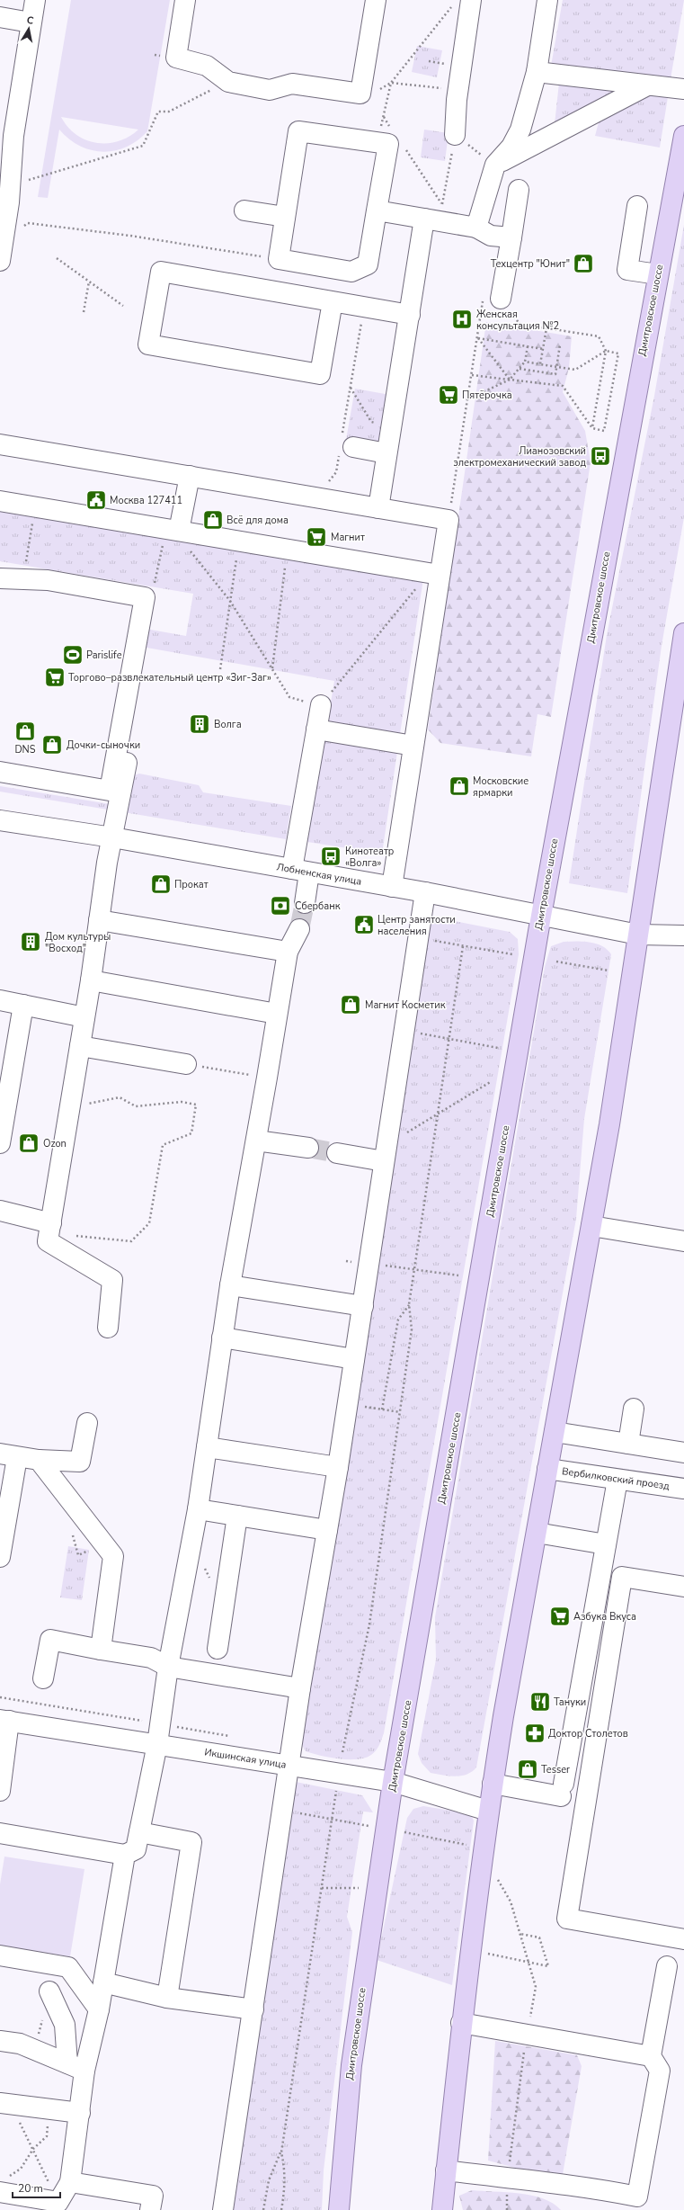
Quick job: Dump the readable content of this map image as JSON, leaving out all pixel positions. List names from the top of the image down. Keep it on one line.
{"streets":{"main road":["Дмитровское шоссе"],"street":["Лобненская улица","Вербилковский проезд","Икшинская улица"]},"crossings":[["Дмитровское шоссе","Лобненская улица"],["Дмитровское шоссе","Икшинская улица"]],"places":{"shop":["Техцентр \"Юнит\"","Всё для дома","DNS","Дочки-сыночки","Московские ярмарки","Прокат","Магнит Косметик","Ozon","Tesser"],"hospital":["Женская консультация №2"],"supermarket":["Пятёрочка","Магнит","Торгово–развлекательный центр «Зиг-Заг»","Азбука Вкуса"],"bus stop":["Лианозовский электромеханический завод","Кинотеатр «Волга»"],"public building":["Москва 127411","Центр занятости населения"],"sports":["Parislife"],"building":["Волга","Дом культуры \"Восход\""],"bank":["Сбербанк"],"restaurant":["Тануки"],"pharmacy":["Доктор Столетов"]},"scale_bar":"20 m","north":"top"}
